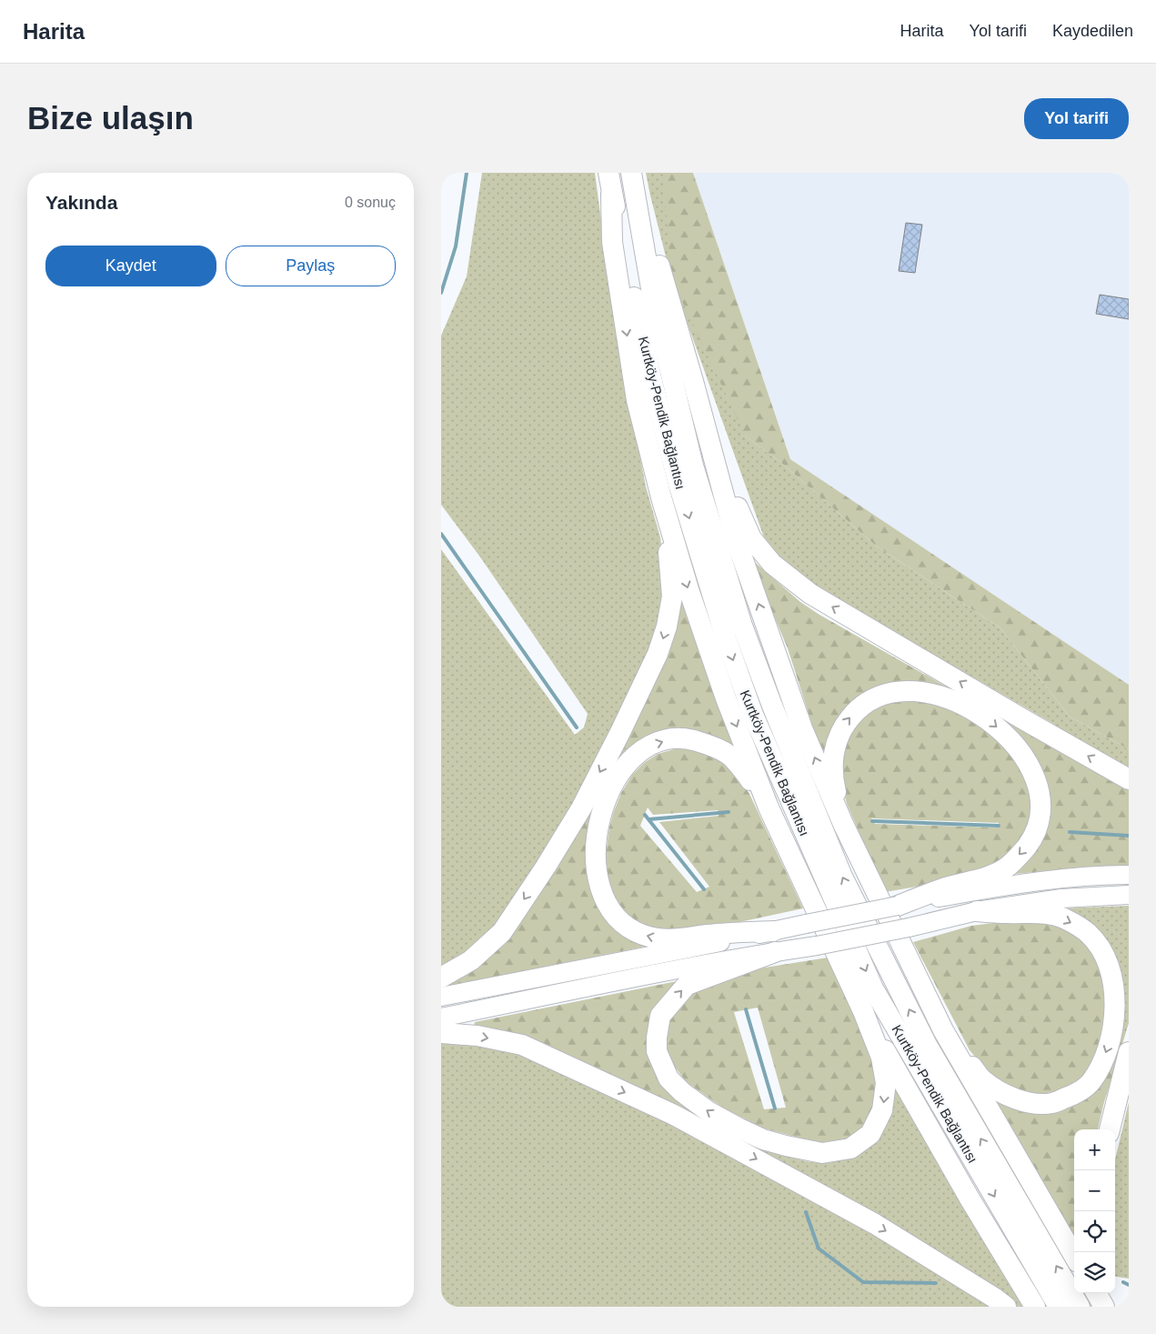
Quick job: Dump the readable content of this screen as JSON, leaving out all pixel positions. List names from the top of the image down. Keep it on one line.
{"streets":{"highway":["Kurtköy-Pendik Bağlantısı"]},"page":{"header":"Harita","nav":["Harita","Yol tarifi","Kaydedilen"],"buttons":["Yol tarifi",["Kaydet","Paylaş"]],"title":"Bize ulaşın","heading":["Yakında","0 sonuç"],"map_buttons":["+","−"]}}
